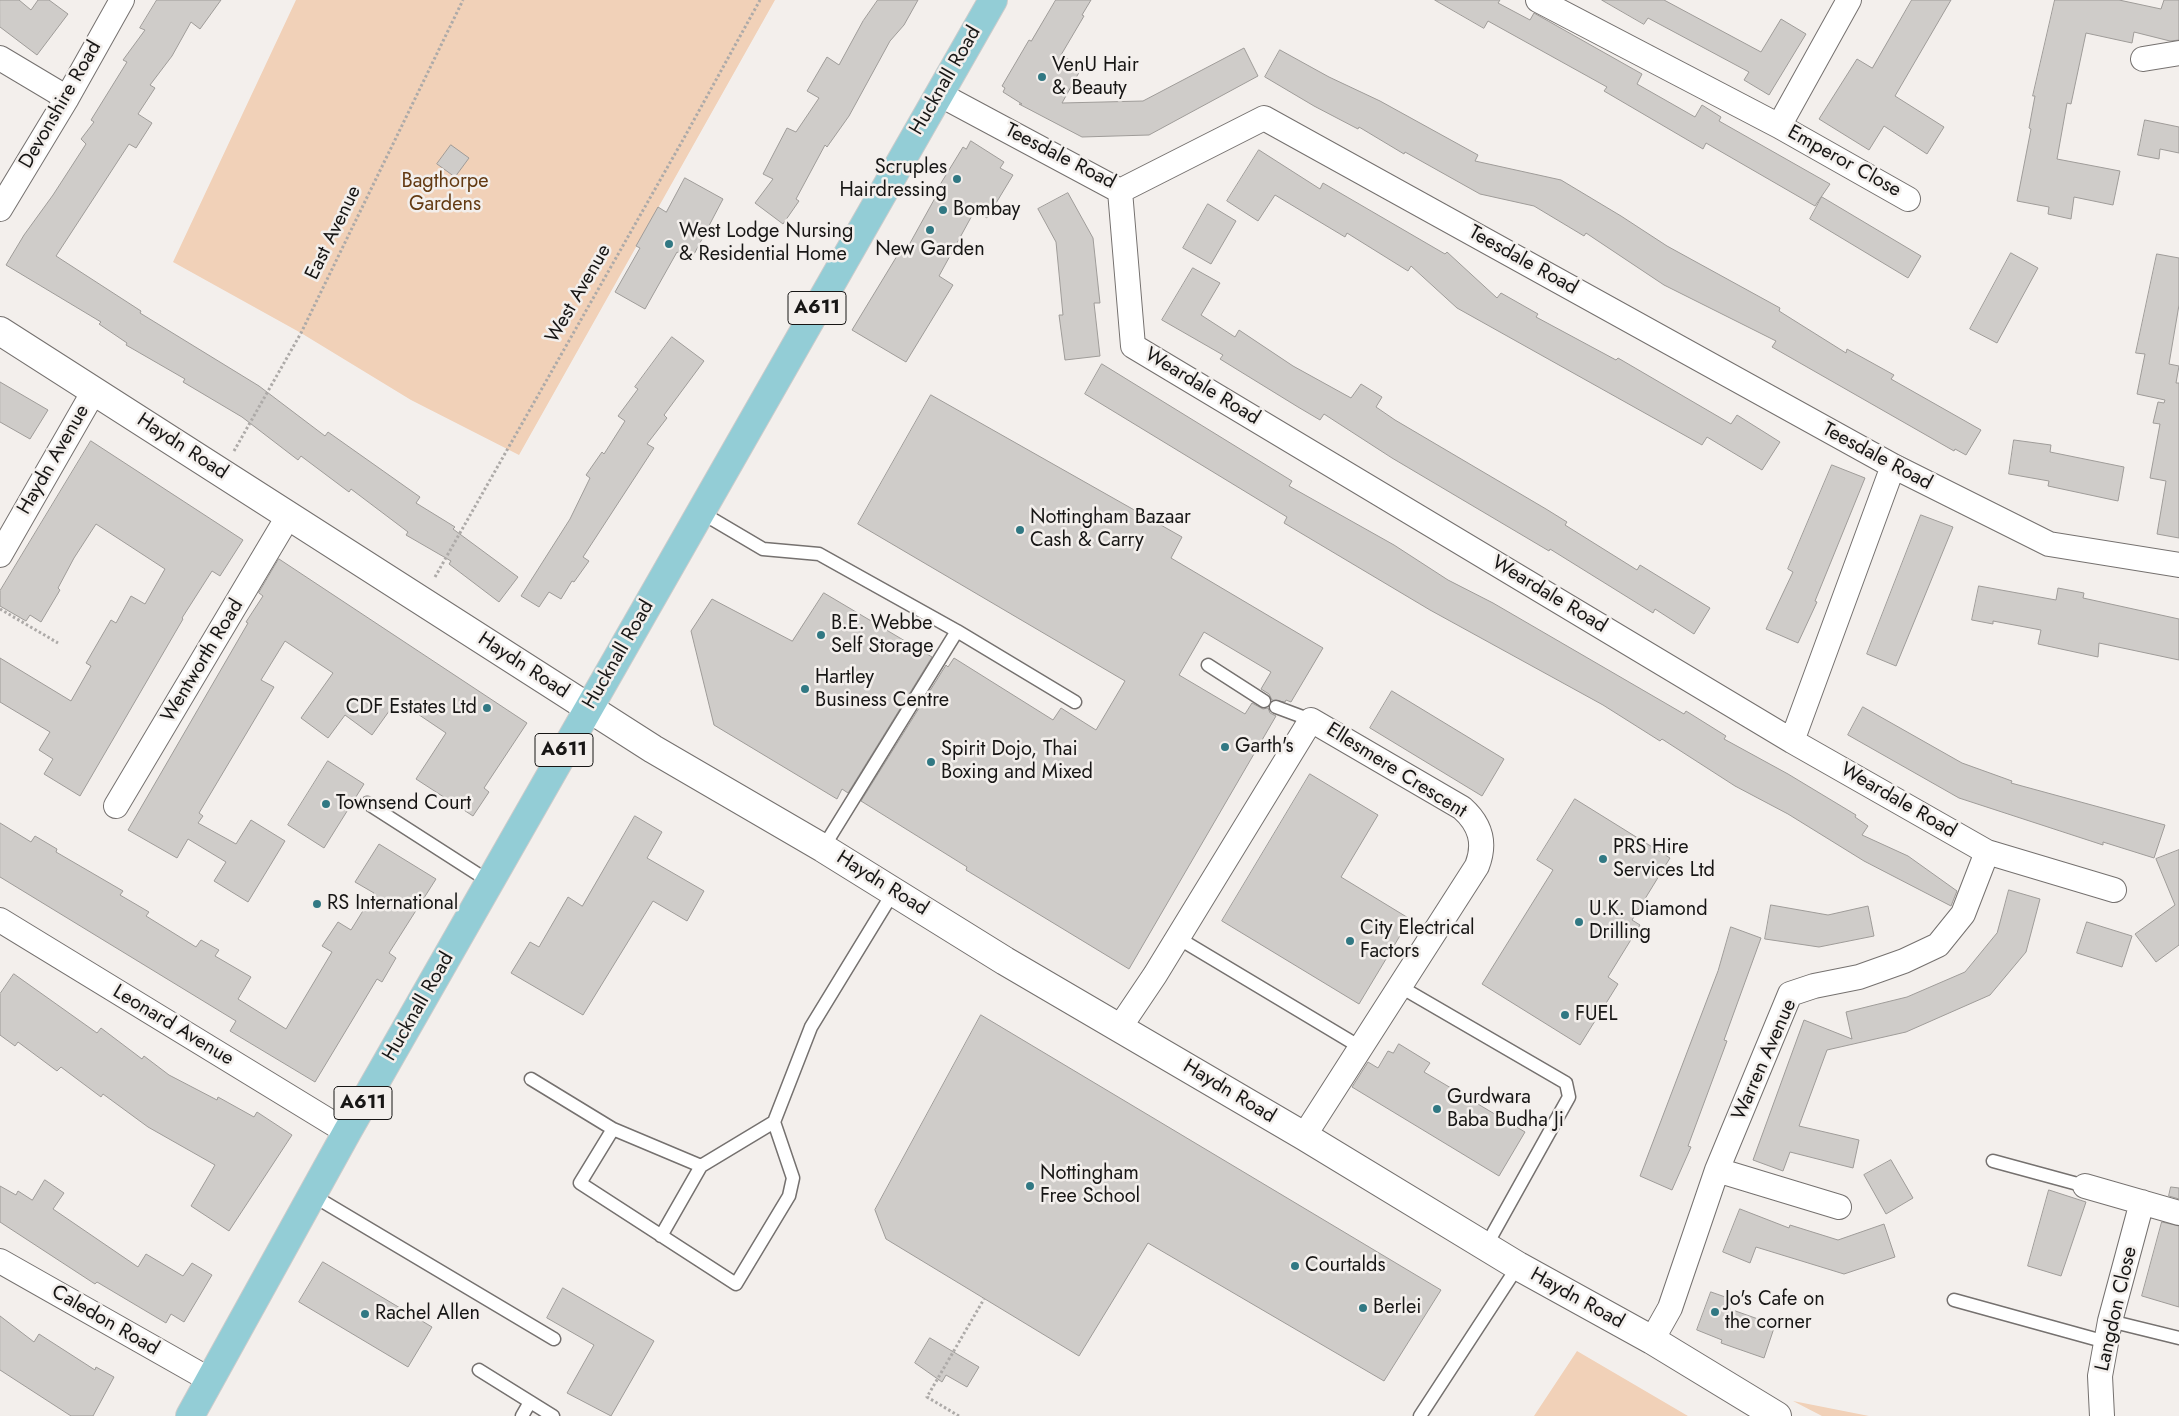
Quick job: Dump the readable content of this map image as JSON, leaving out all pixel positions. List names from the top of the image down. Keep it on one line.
{"streets":{"main road":["Hucknall Road","A611"],"street":["Devonshire Road","Teesdale Road","Emperor Close","Weardale Road","Haydn Road","Haydn Avenue","Wentworth Road","Ellesmere Crescent","Leonard Avenue","Warren Avenue","Langdon Close","Caledon Road"],"path":["East Avenue","West Avenue"]},"crossings":[["Hucknall Road","Teesdale Road"],["Hucknall Road","Haydn Road"],["Hucknall Road","Leonard Avenue"],["Hucknall Road","Caledon Road"],["Teesdale Road","Weardale Road"],["East Avenue","Haydn Road"],["West Avenue","Haydn Road"],["Weardale Road","Warren Avenue"],["Haydn Road","Haydn Avenue"],["Haydn Road","Wentworth Road"],["Haydn Road","Ellesmere Crescent"],["Haydn Road","Warren Avenue"]],"parks":["Bagthorpe Gardens"],"places":["VenU Hair & Beauty","Scruples Hairdressing","Bombay","New Garden","West Lodge Nursing & Residential Home","Nottingham Bazaar Cash & Carry","B.E. Webbe Self Storage","Hartley Business Centre","CDF Estates Ltd","Garth's","Spirit Dojo, Thai Boxing and Mixed","Townsend Court","PRS Hire Services Ltd","RS International","U.K. Diamond Drilling","City Electrical Factors","FUEL","Gurdwara Baba Budha Ji","Nottingham Free School","Courtalds","Berlei","Jo's Cafe on the corner","Rachel Allen"]}
